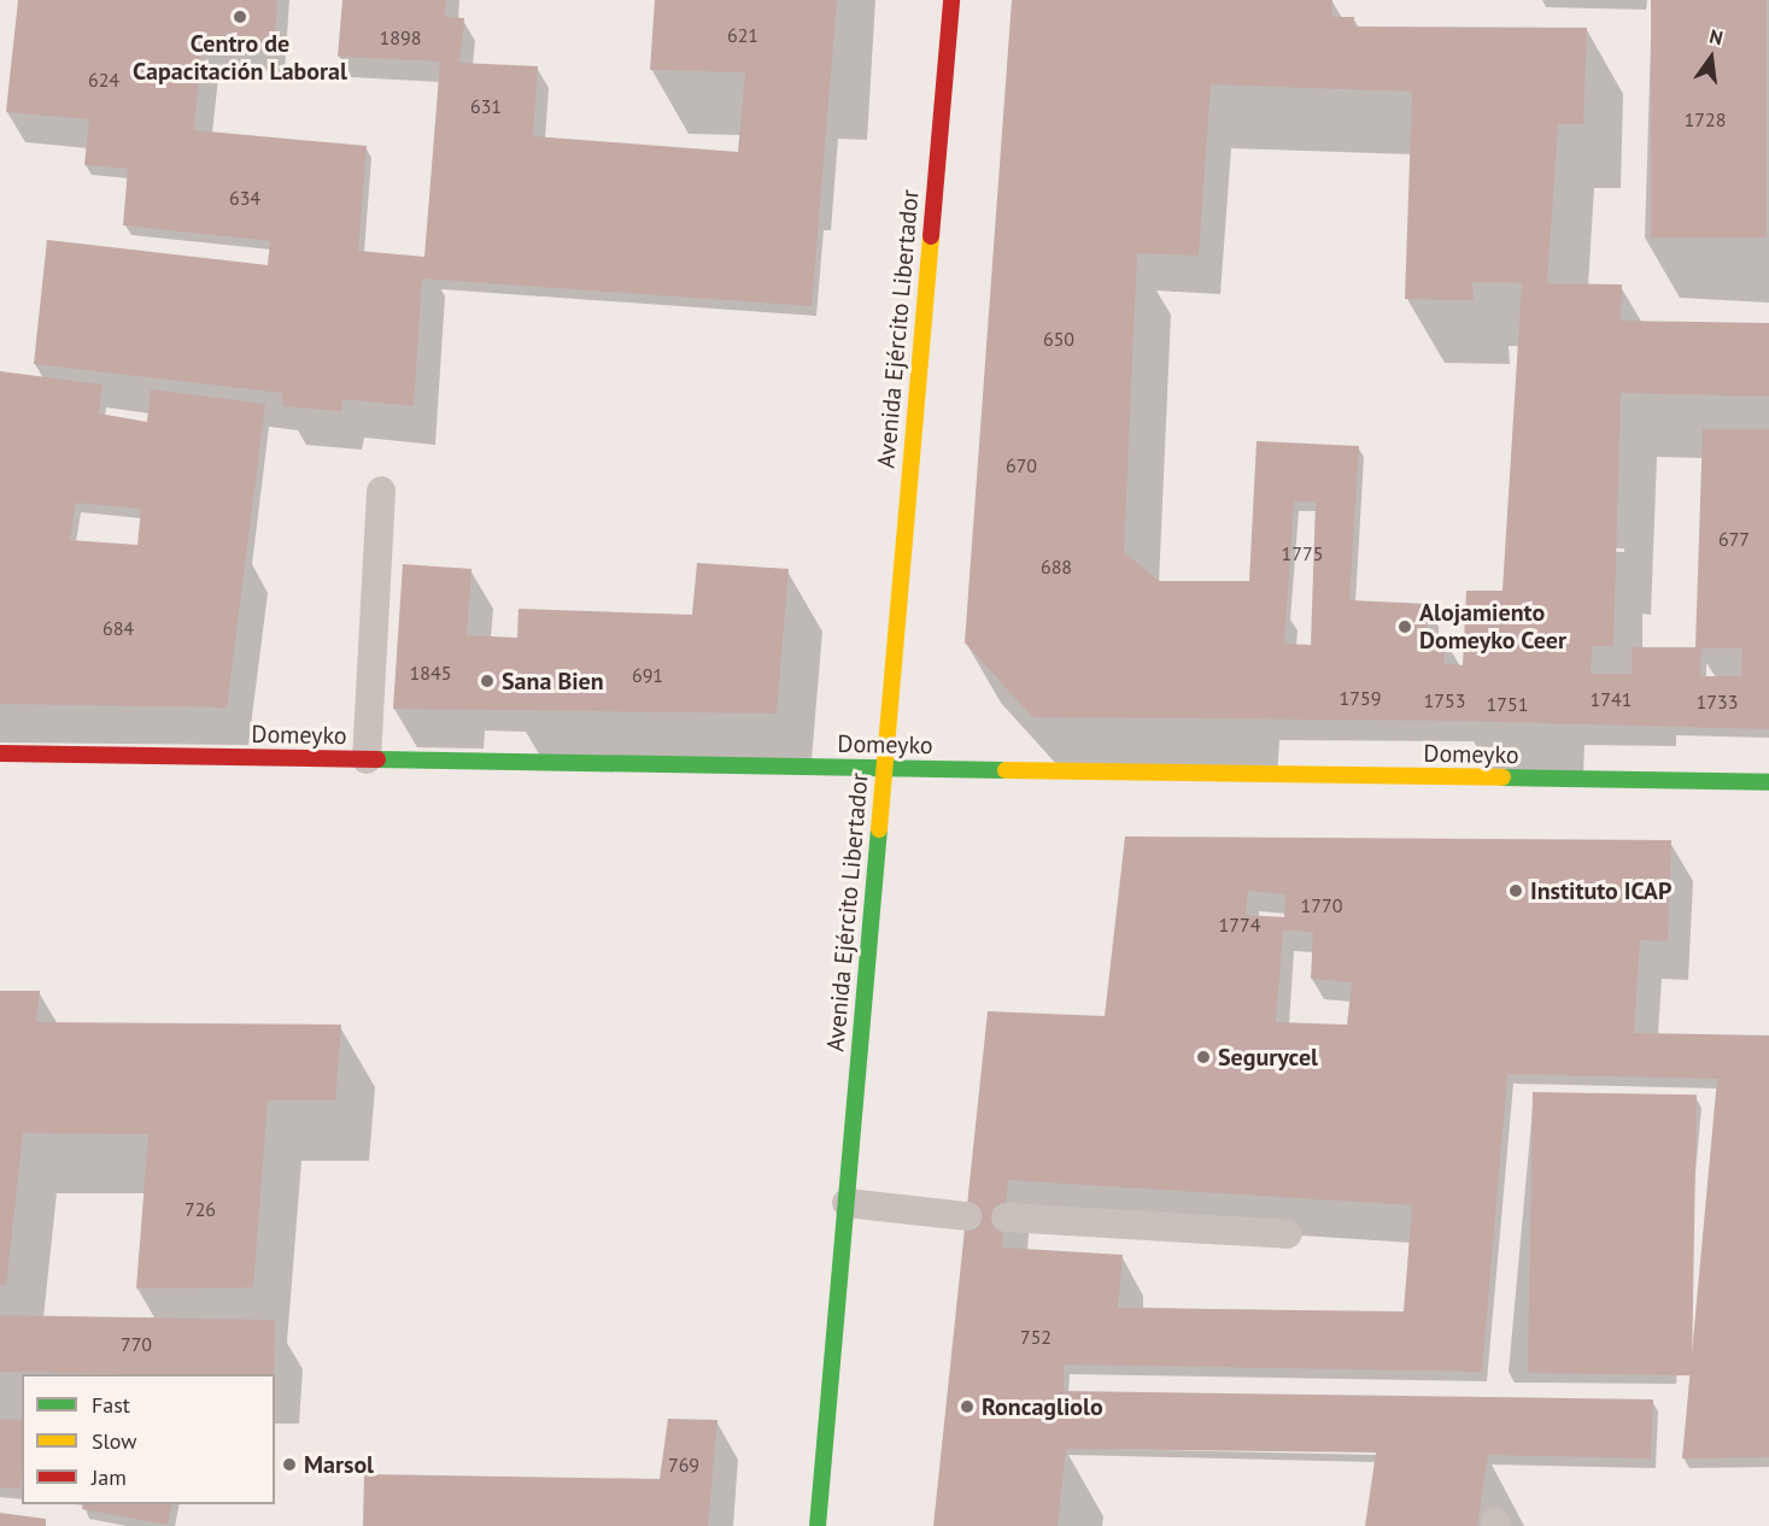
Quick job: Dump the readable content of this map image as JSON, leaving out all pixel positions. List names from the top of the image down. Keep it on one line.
{"streets":{"street":["Avenida Ejército Libertador","Domeyko"]},"crossings":[["Avenida Ejército Libertador","Domeyko"]],"places":["Centro de Capacitación Laboral","Alojamiento Domeyko Ceer","Sana Bien","Instituto ICAP","Segurycel","Roncagliolo","Marsol"],"house_numbers":["621","1898","624","631","1728","634","650","670","677","1775","688","684","1845","691","1759","1741","1753","1733","1751","1770","1774","726","752","770","769"],"legend":["Fast","Slow","Jam"],"north":"top"}
